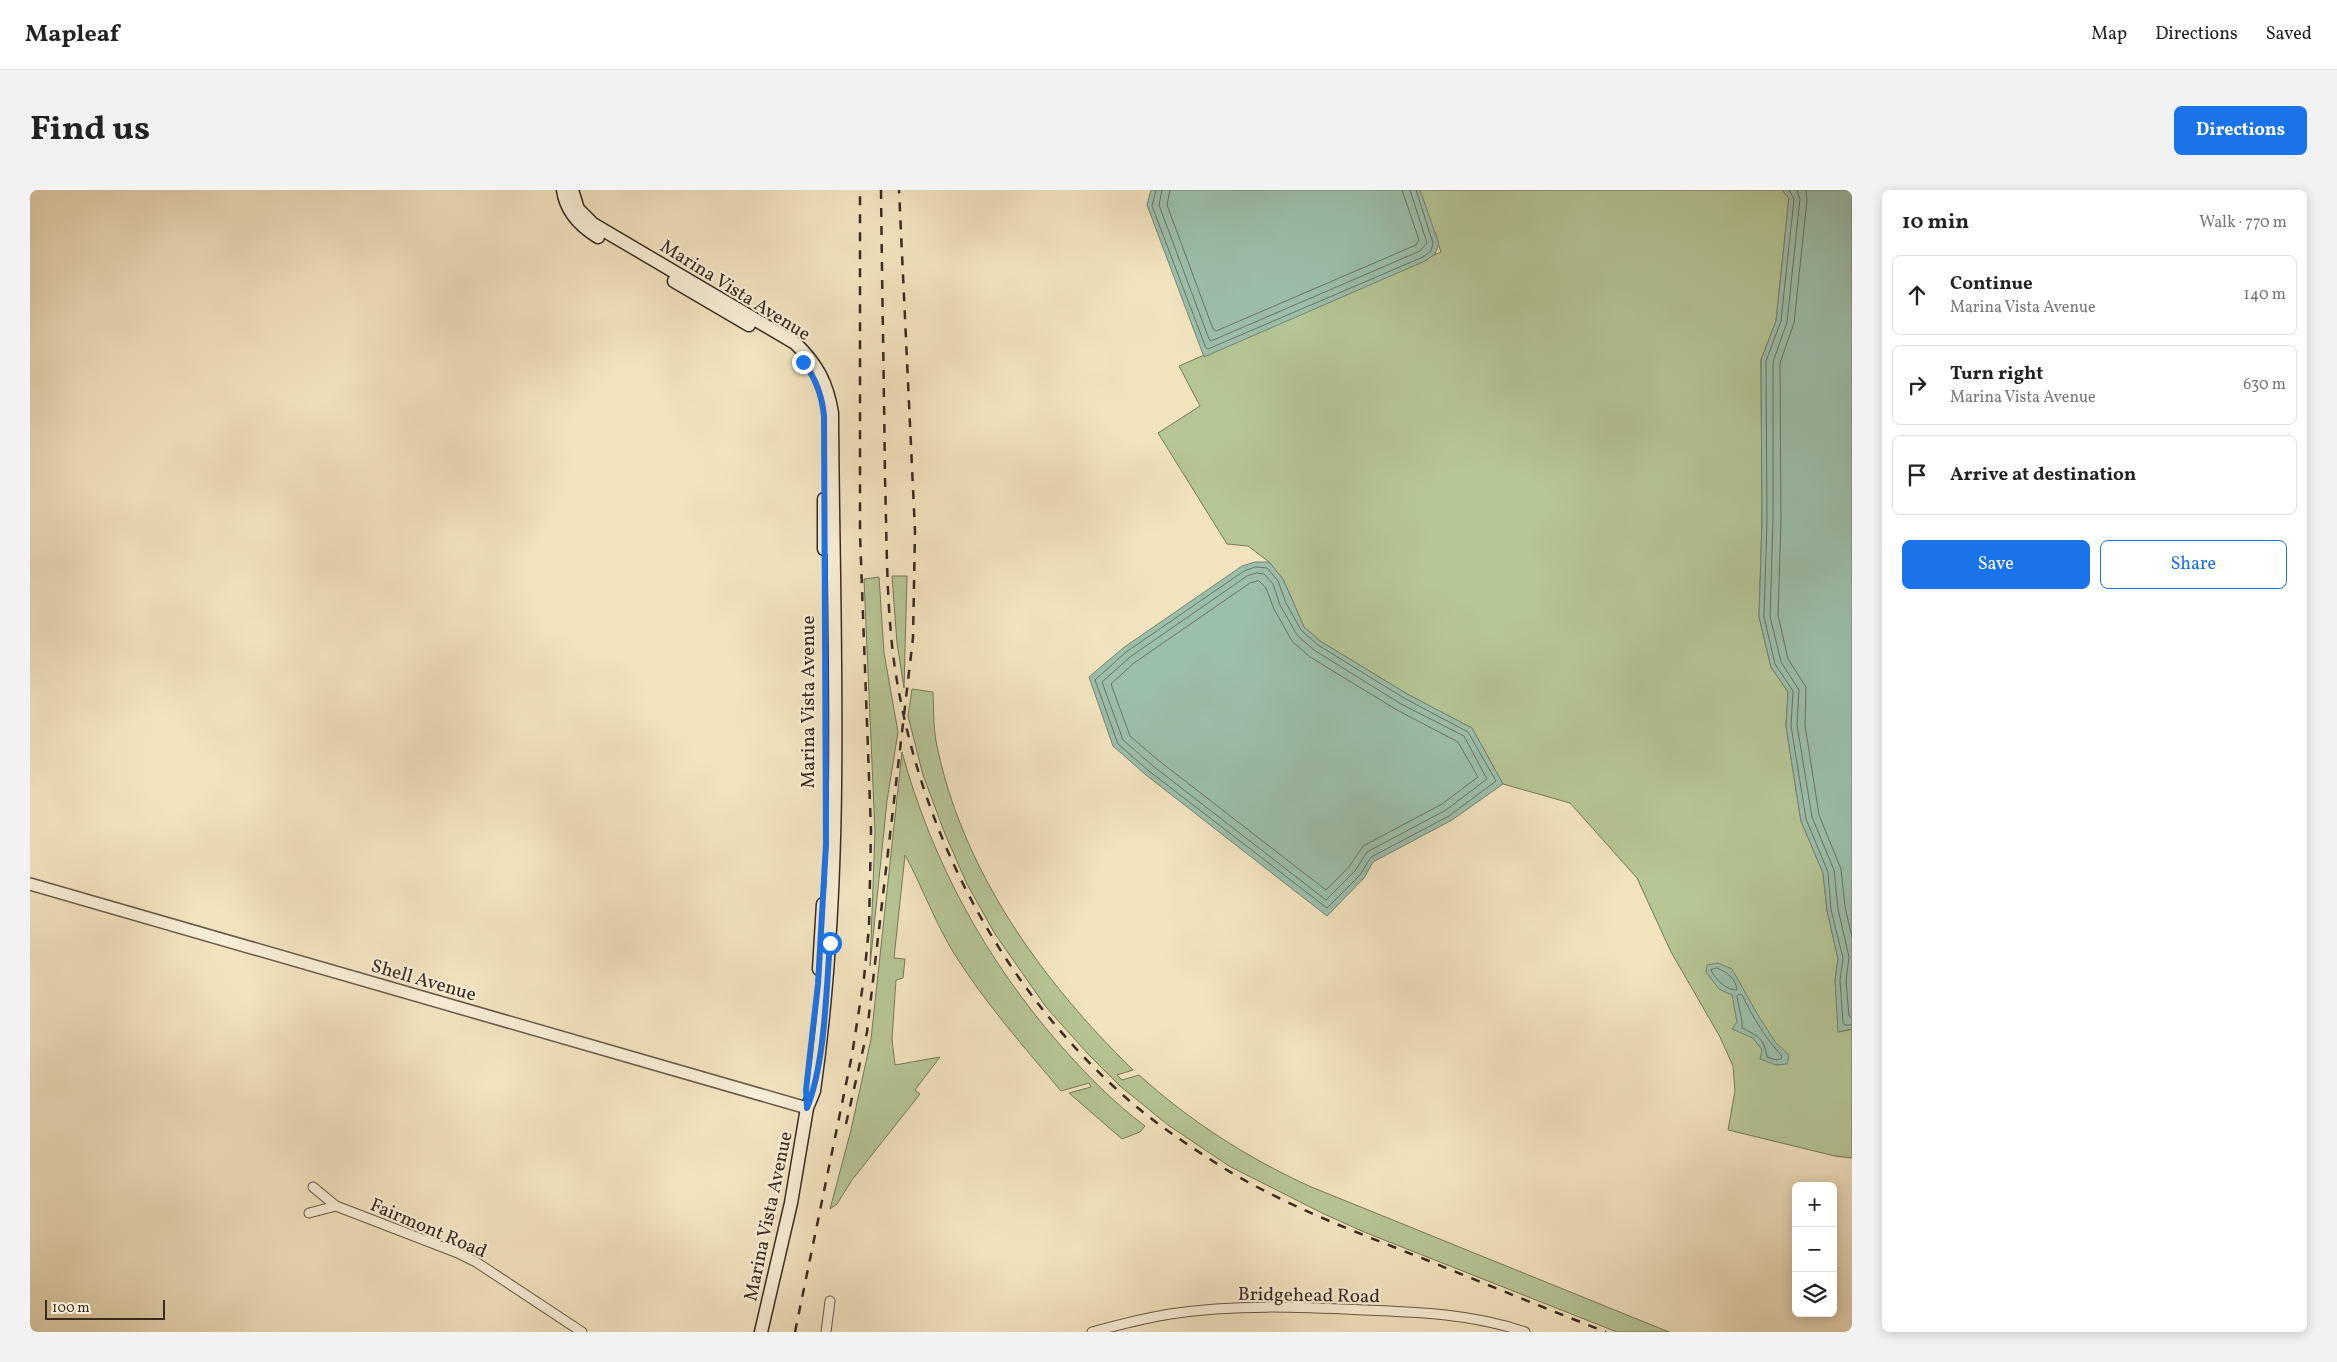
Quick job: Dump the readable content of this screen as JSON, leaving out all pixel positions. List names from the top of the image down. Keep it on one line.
{"streets":{"main road":["Marina Vista Avenue"],"street":["Shell Avenue","Fairmont Road","Bridgehead Road"]},"crossings":[["Marina Vista Avenue","Shell Avenue"]],"scale_bar":"100 m","page":{"header":"Mapleaf","nav":["Map","Directions","Saved"],"title":"Find us","buttons":["Directions",["Save","Share"]],"heading":["10 min","Walk · 770 m"],"list":[["Continue","Marina Vista Avenue","140 m"],["Turn right","Marina Vista Avenue","630 m"],"Arrive at destination"],"map_buttons":["+","−"],"scale":"100 m"}}
